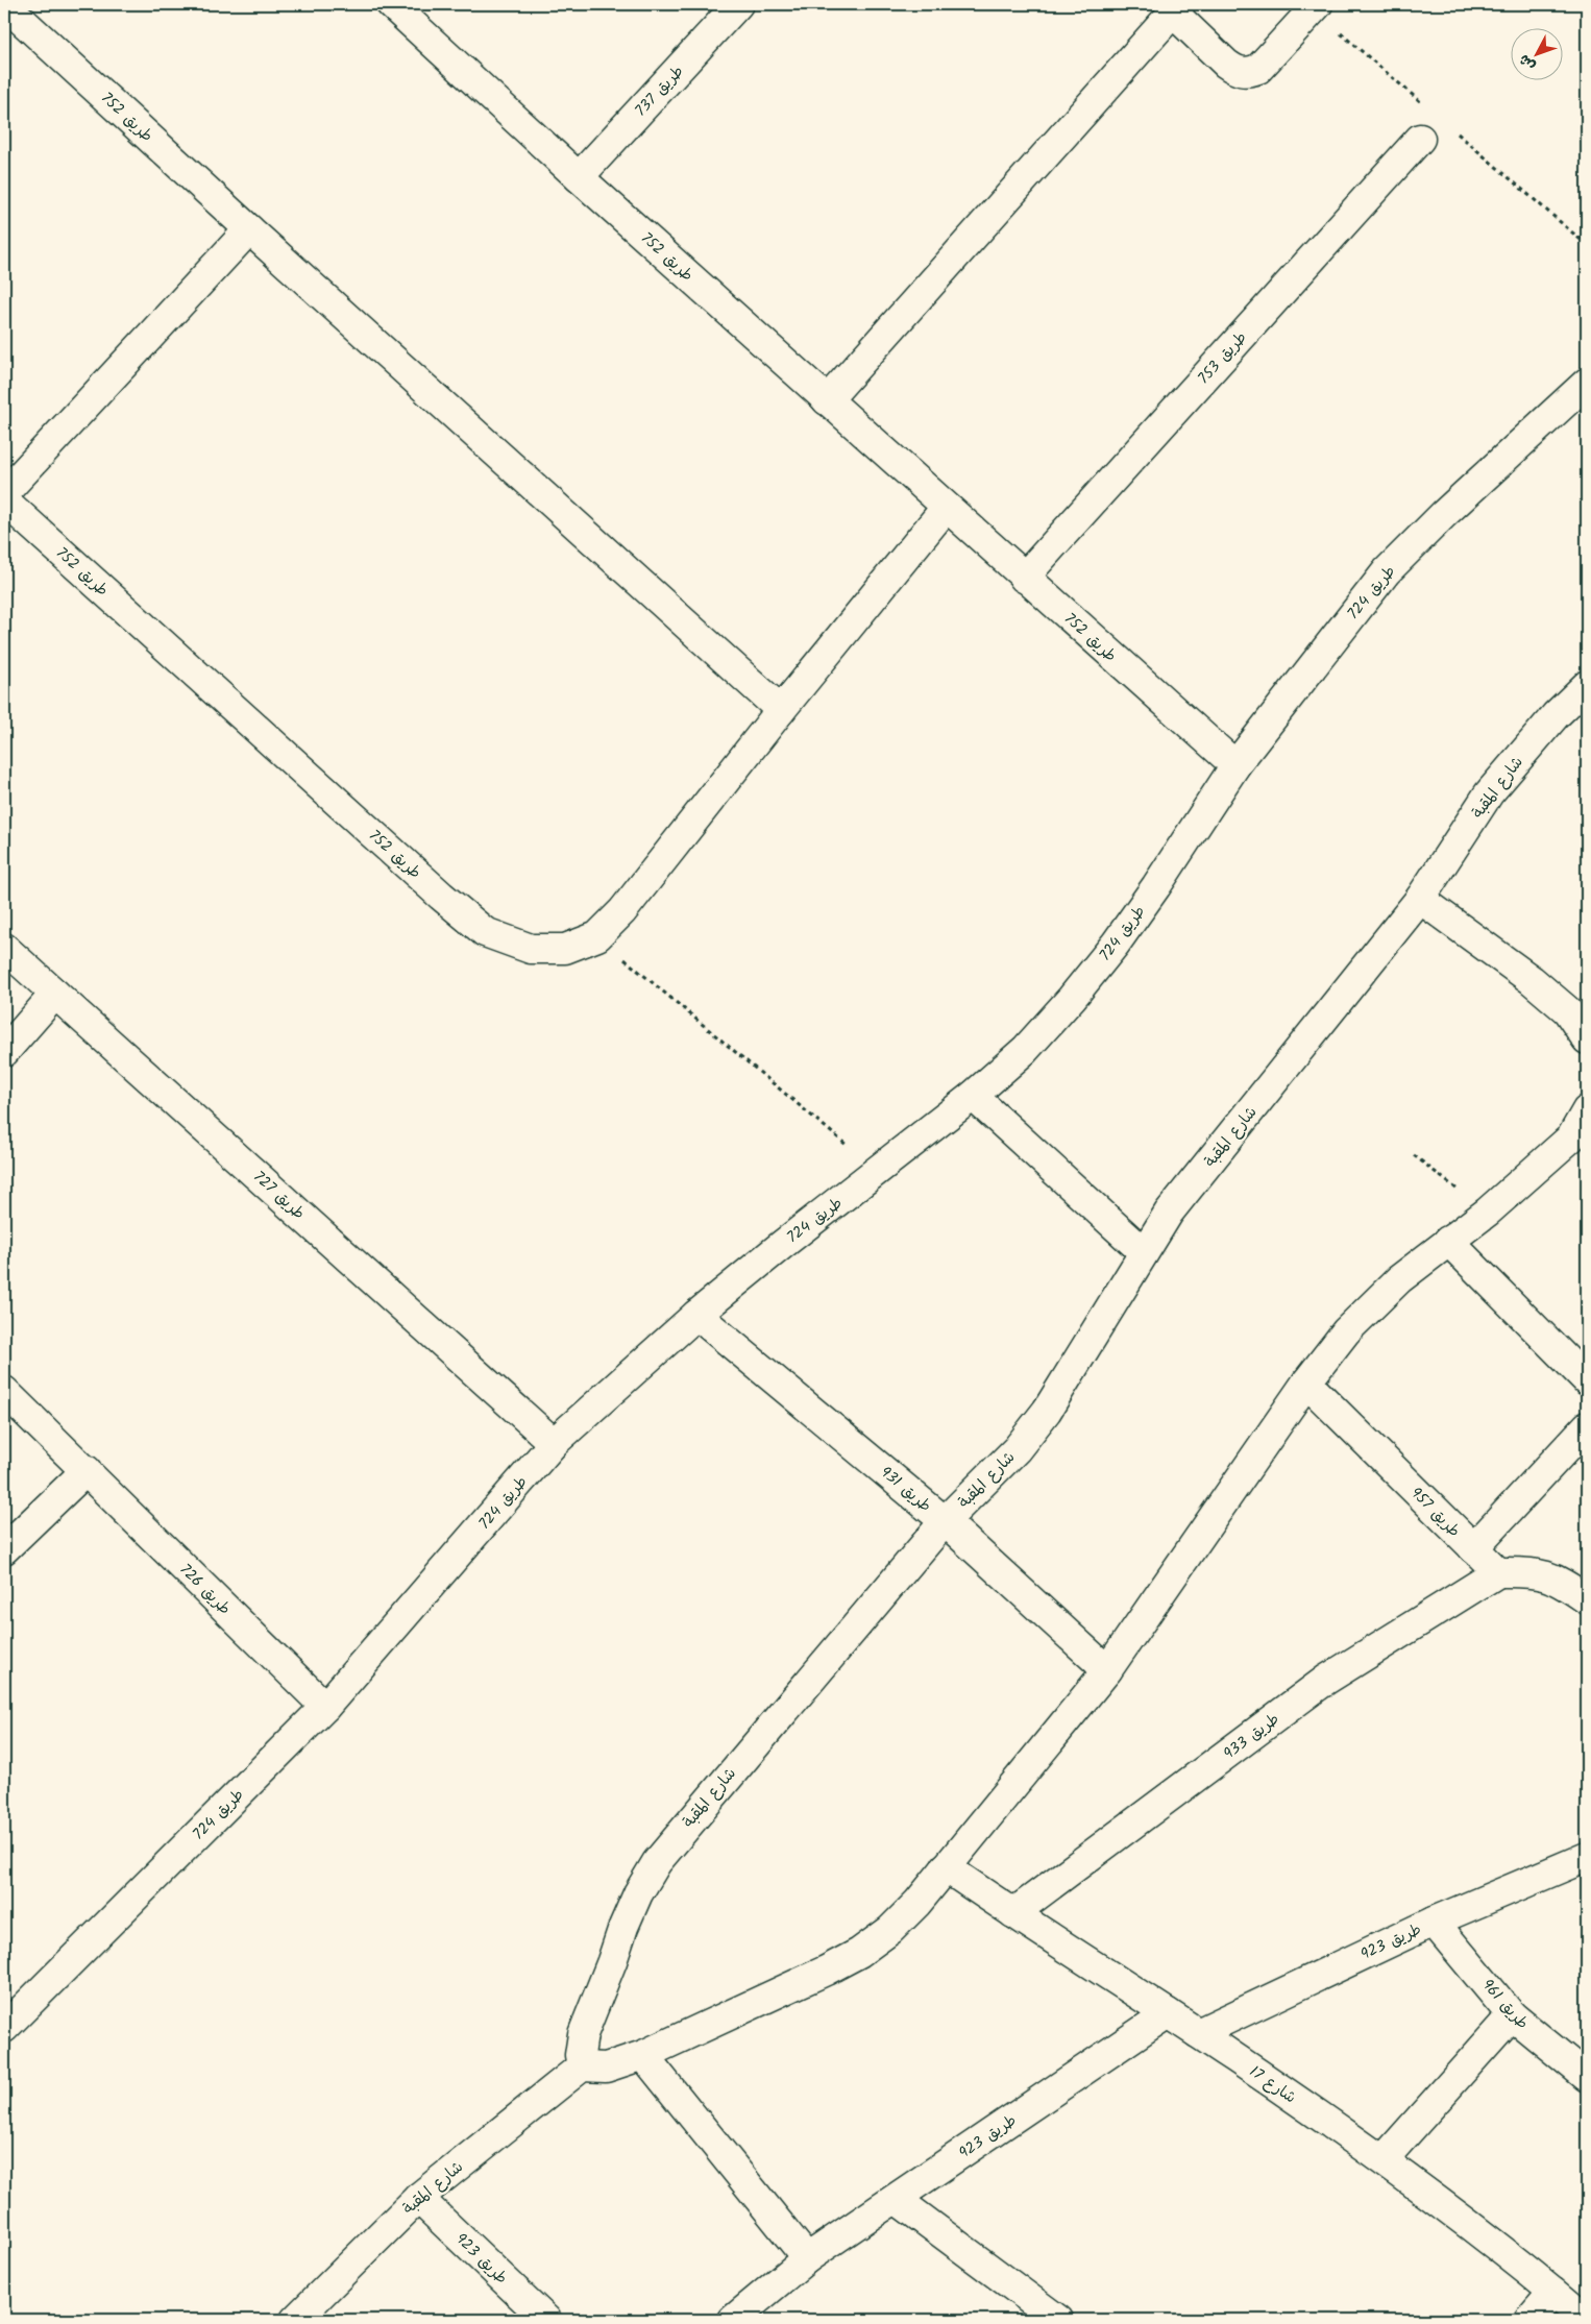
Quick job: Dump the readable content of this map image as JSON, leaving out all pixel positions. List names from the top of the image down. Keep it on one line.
{"streets":{"street":["طريق 737","طريق 752","طريق 753","طريق 724","شارع المقبة","طريق 727","طريق 931","طريق 957","طريق 726","طريق 933","طريق 923","طريق 961","شارع 17"]},"crossings":[["طريق 737","طريق 752"],["طريق 752","طريق 753"],["طريق 752","طريق 724"],["طريق 724","طريق 727"],["طريق 724","طريق 931"],["طريق 724","طريق 726"],["شارع المقبة","طريق 931"],["شارع المقبة","طريق 923"],["طريق 957","طريق 933"],["طريق 933","شارع 17"],["طريق 923","طريق 961"],["طريق 923","شارع 17"]],"north":"bottom left"}
